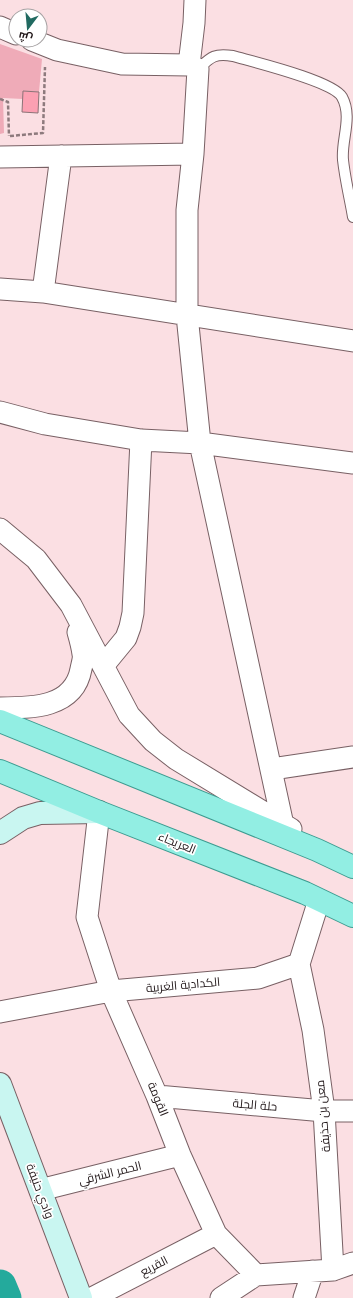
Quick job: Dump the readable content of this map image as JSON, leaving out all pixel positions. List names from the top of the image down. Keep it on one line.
{"streets":{"main road":["العريجاء"],"street":["الكدادية الغربية","القومة","حلة الجلة","معن بن حذيفة","الحمر الشرقي","وادي حنيفة","القريع"]},"crossings":[["العريجاء","القومة"],["الكدادية الغربية","القومة"],["الكدادية الغربية","معن بن حذيفة"],["القومة","حلة الجلة"],["القومة","الحمر الشرقي"],["القومة","القريع"],["حلة الجلة","معن بن حذيفة"],["الحمر الشرقي","وادي حنيفة"]],"north":"bottom"}
